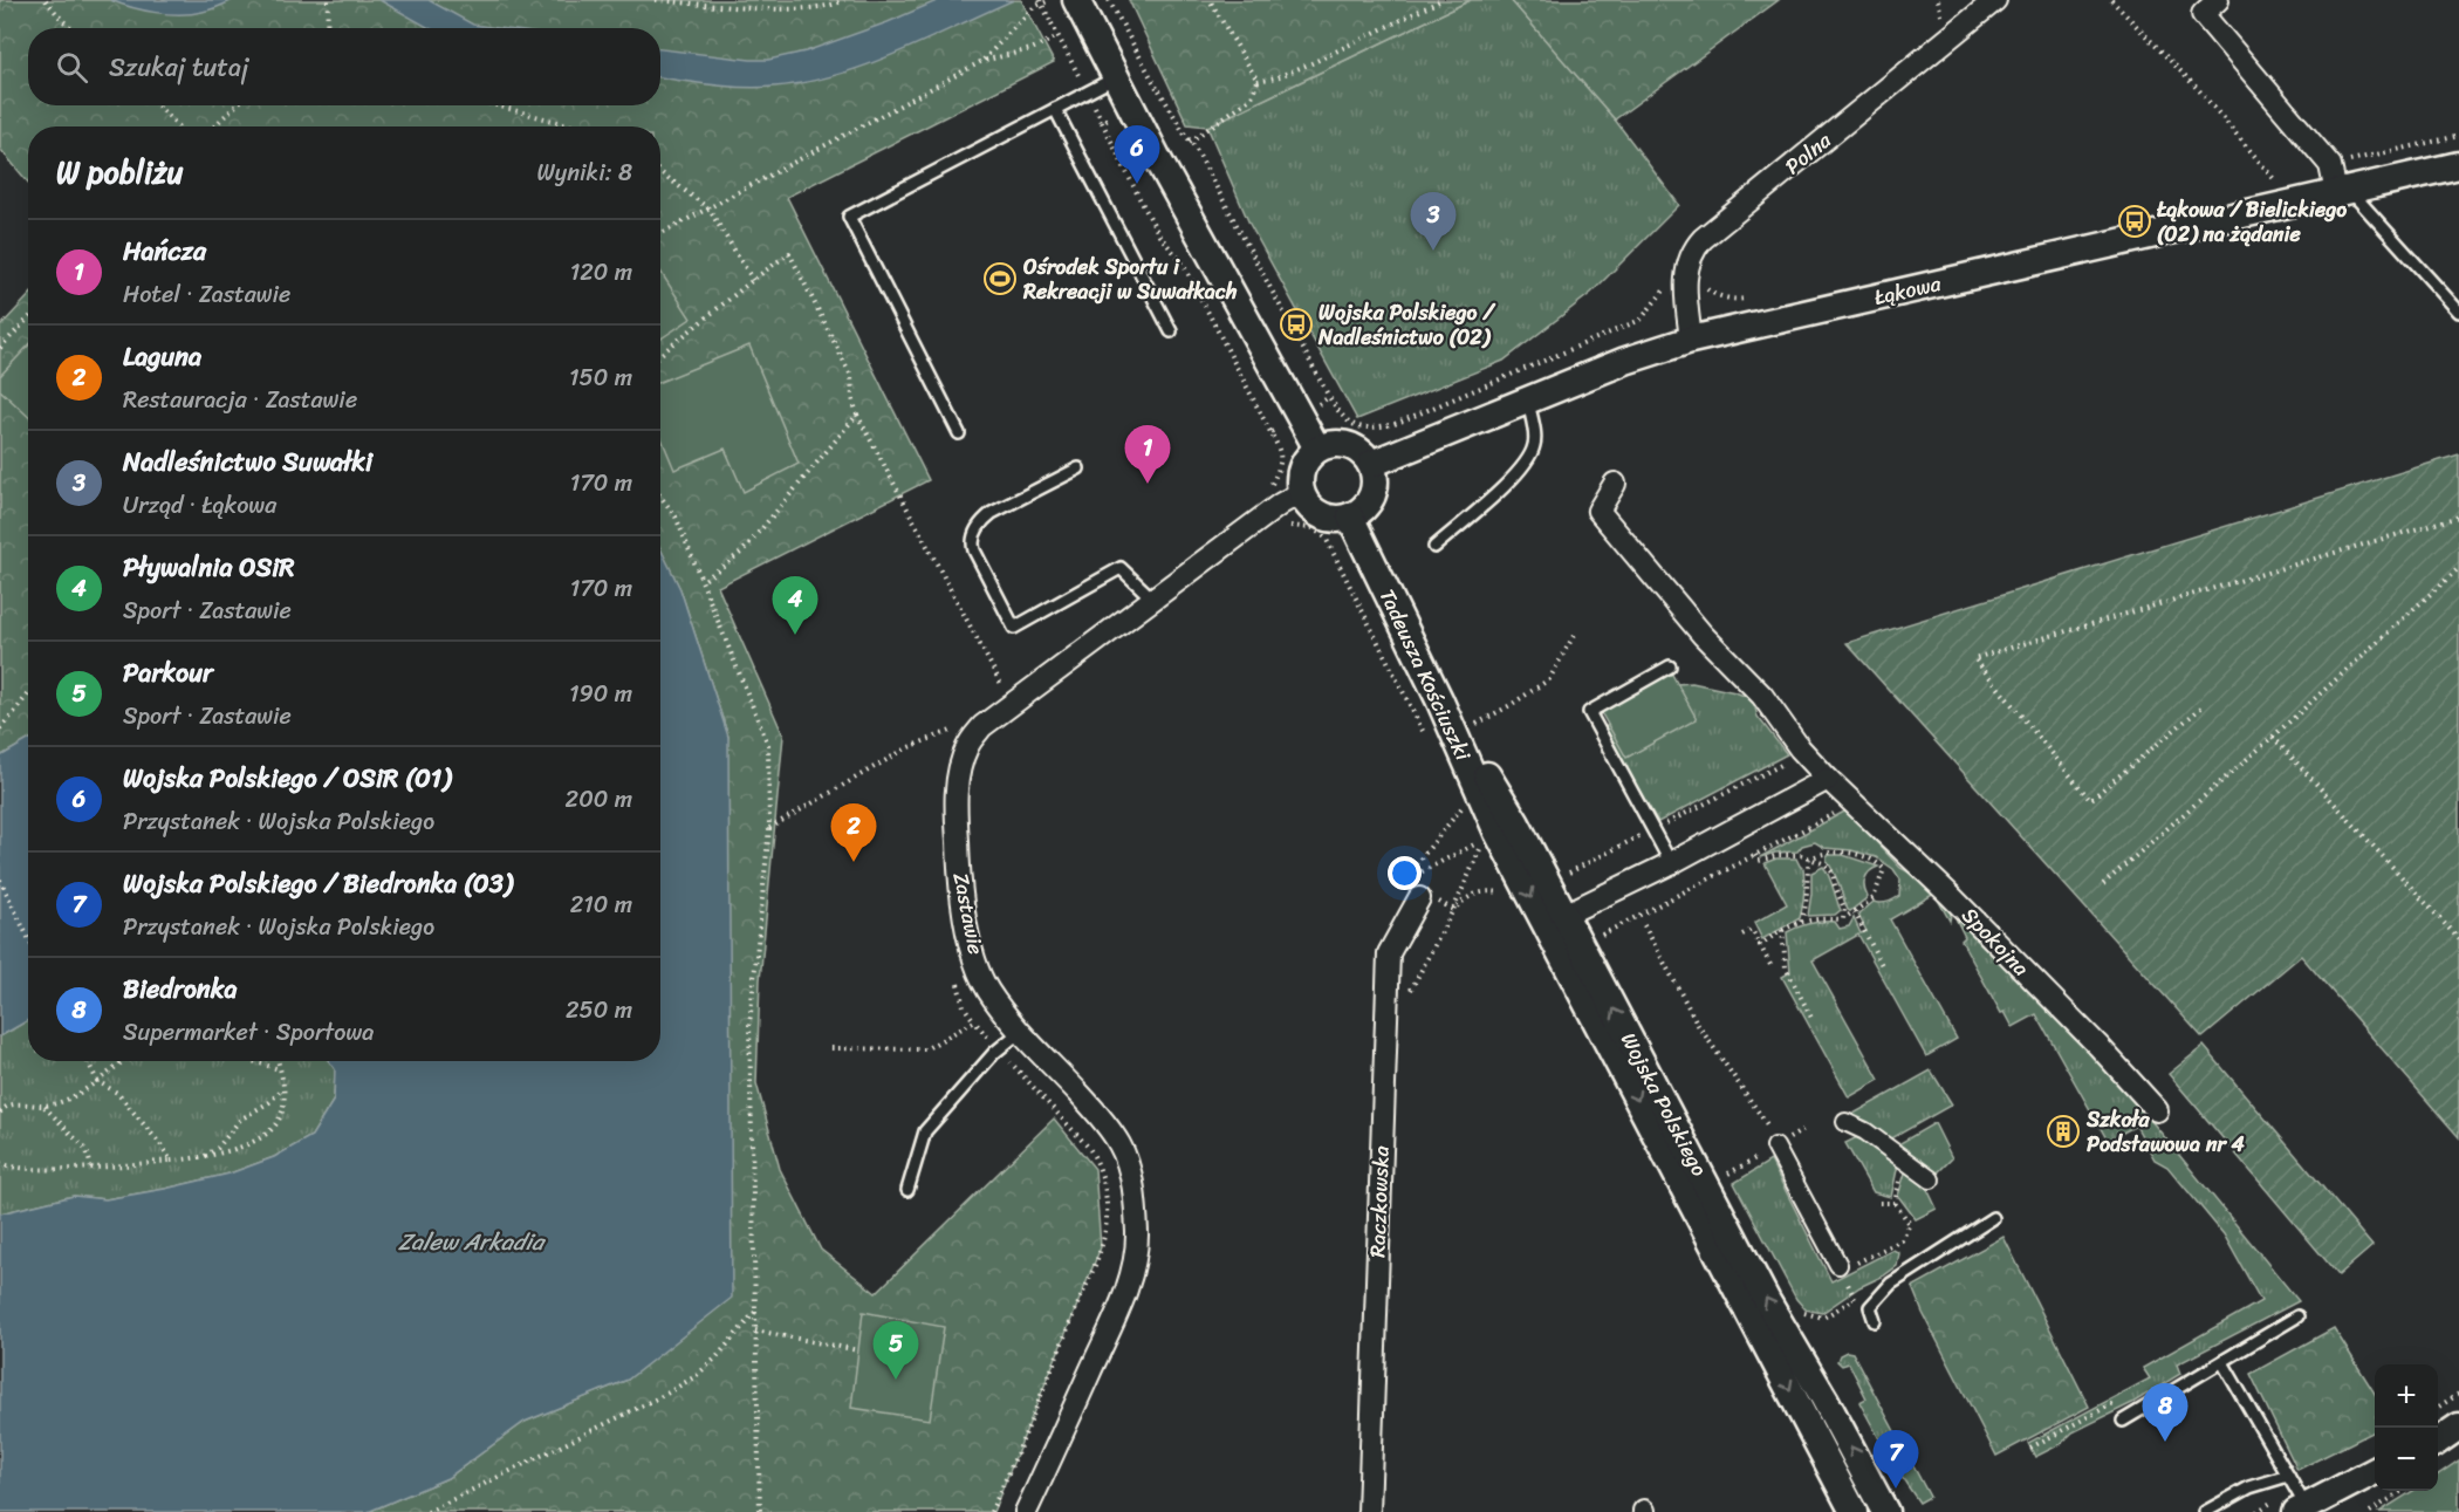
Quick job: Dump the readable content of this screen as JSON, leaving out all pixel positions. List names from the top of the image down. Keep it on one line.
{"streets":{"street":["Polna","Łąkowa","Tadeusza Kościuszki","Zastawie","Spokojna","Wojska Polskiego","Raczkowska"]},"crossings":[["Polna","Łąkowa"],["Łąkowa","Tadeusza Kościuszki"],["Łąkowa","Zastawie"],["Tadeusza Kościuszki","Zastawie"],["Tadeusza Kościuszki","Wojska Polskiego"]],"water":["Zalew Arkadia"],"places":{"bus stop":["Łąkowa / Bielickiego (02) na żądanie","Wojska Polskiego / Nadleśnictwo (02)"],"sports":["Ośrodek Sportu i Rekreacji w Suwałkach"],"building":["Szkoła Podstawowa nr 4"]},"page":{"search":"Szukaj tutaj","pins":["6","3","1","4","2","5","8","7"],"heading":["W pobliżu","Wyniki: 8"],"list":[{"mark":"1","name":"Hańcza","note":"Hotel · Zastawie","value":"120 m"},{"mark":"2","name":"Laguna","note":"Restauracja · Zastawie","value":"150 m"},{"mark":"3","name":"Nadleśnictwo Suwałki","note":"Urząd · Łąkowa","value":"170 m"},{"mark":"4","name":"Pływalnia OSiR","note":"Sport · Zastawie","value":"170 m"},{"mark":"5","name":"Parkour","note":"Sport · Zastawie","value":"190 m"},{"mark":"6","name":"Wojska Polskiego / OSiR (01)","note":"Przystanek · Wojska Polskiego","value":"200 m"},{"mark":"7","name":"Wojska Polskiego / Biedronka (03)","note":"Przystanek · Wojska Polskiego","value":"210 m"},{"mark":"8","name":"Biedronka","note":"Supermarket · Sportowa","value":"250 m"}],"map_buttons":["+","−"]}}
